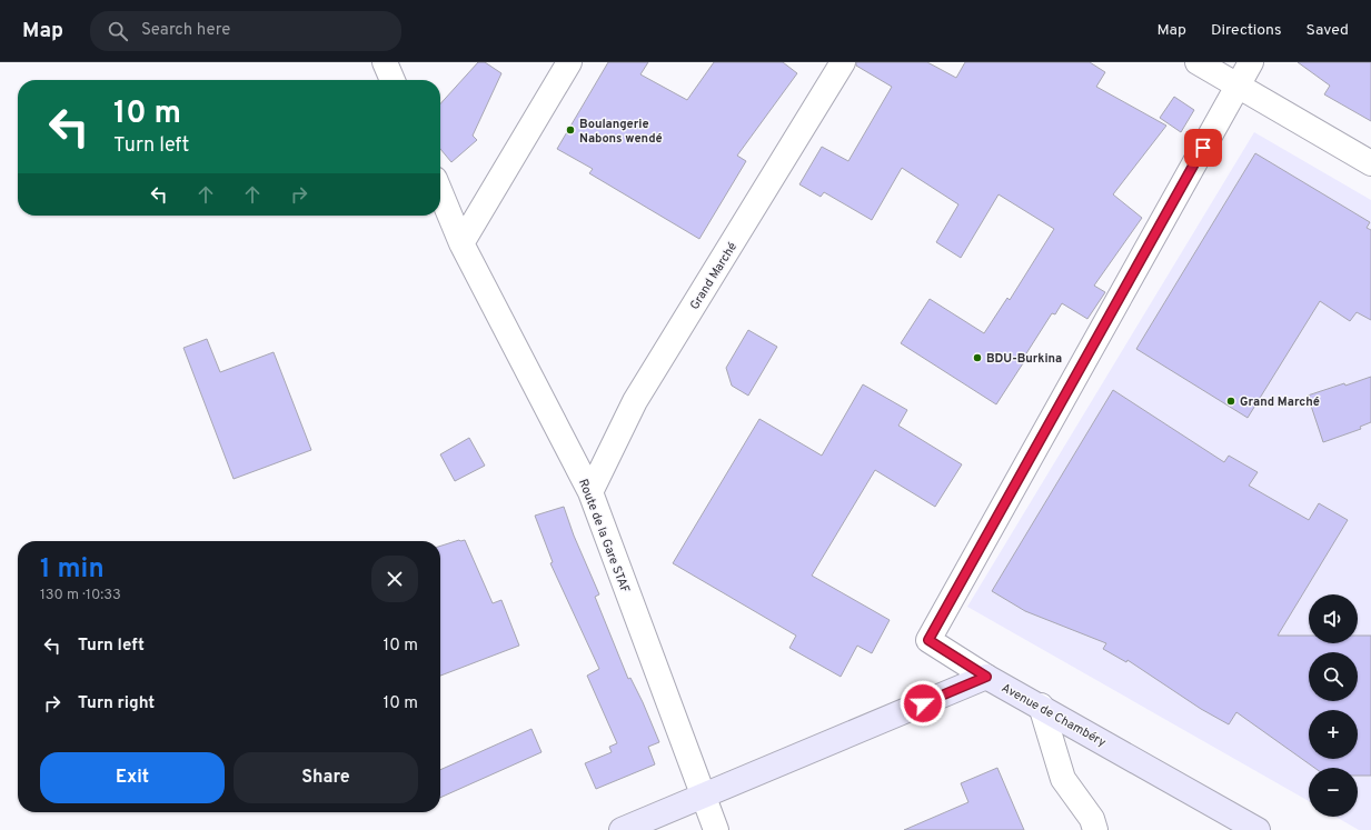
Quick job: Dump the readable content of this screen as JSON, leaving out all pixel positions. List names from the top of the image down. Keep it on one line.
{"streets":{"street":["Grand Marché","Route de la Gare STAF","Avenue de Chambéry"]},"crossings":[["Grand Marché","Route de la Gare STAF"]],"places":["Boulangerie Nabons wendé","BDU-Burkina","Grand Marché"],"page":{"header":"Map","search":"Search here","nav":["Map","Directions","Saved"],"turn":["10 m","Turn left"],"heading":["1 min","130 m · 10:33"],"map_buttons":["+","−"],"list":[{"name":"Turn left","value":"10 m"},{"name":"Turn right","value":"10 m"}],"buttons":["Exit","Share"]}}
